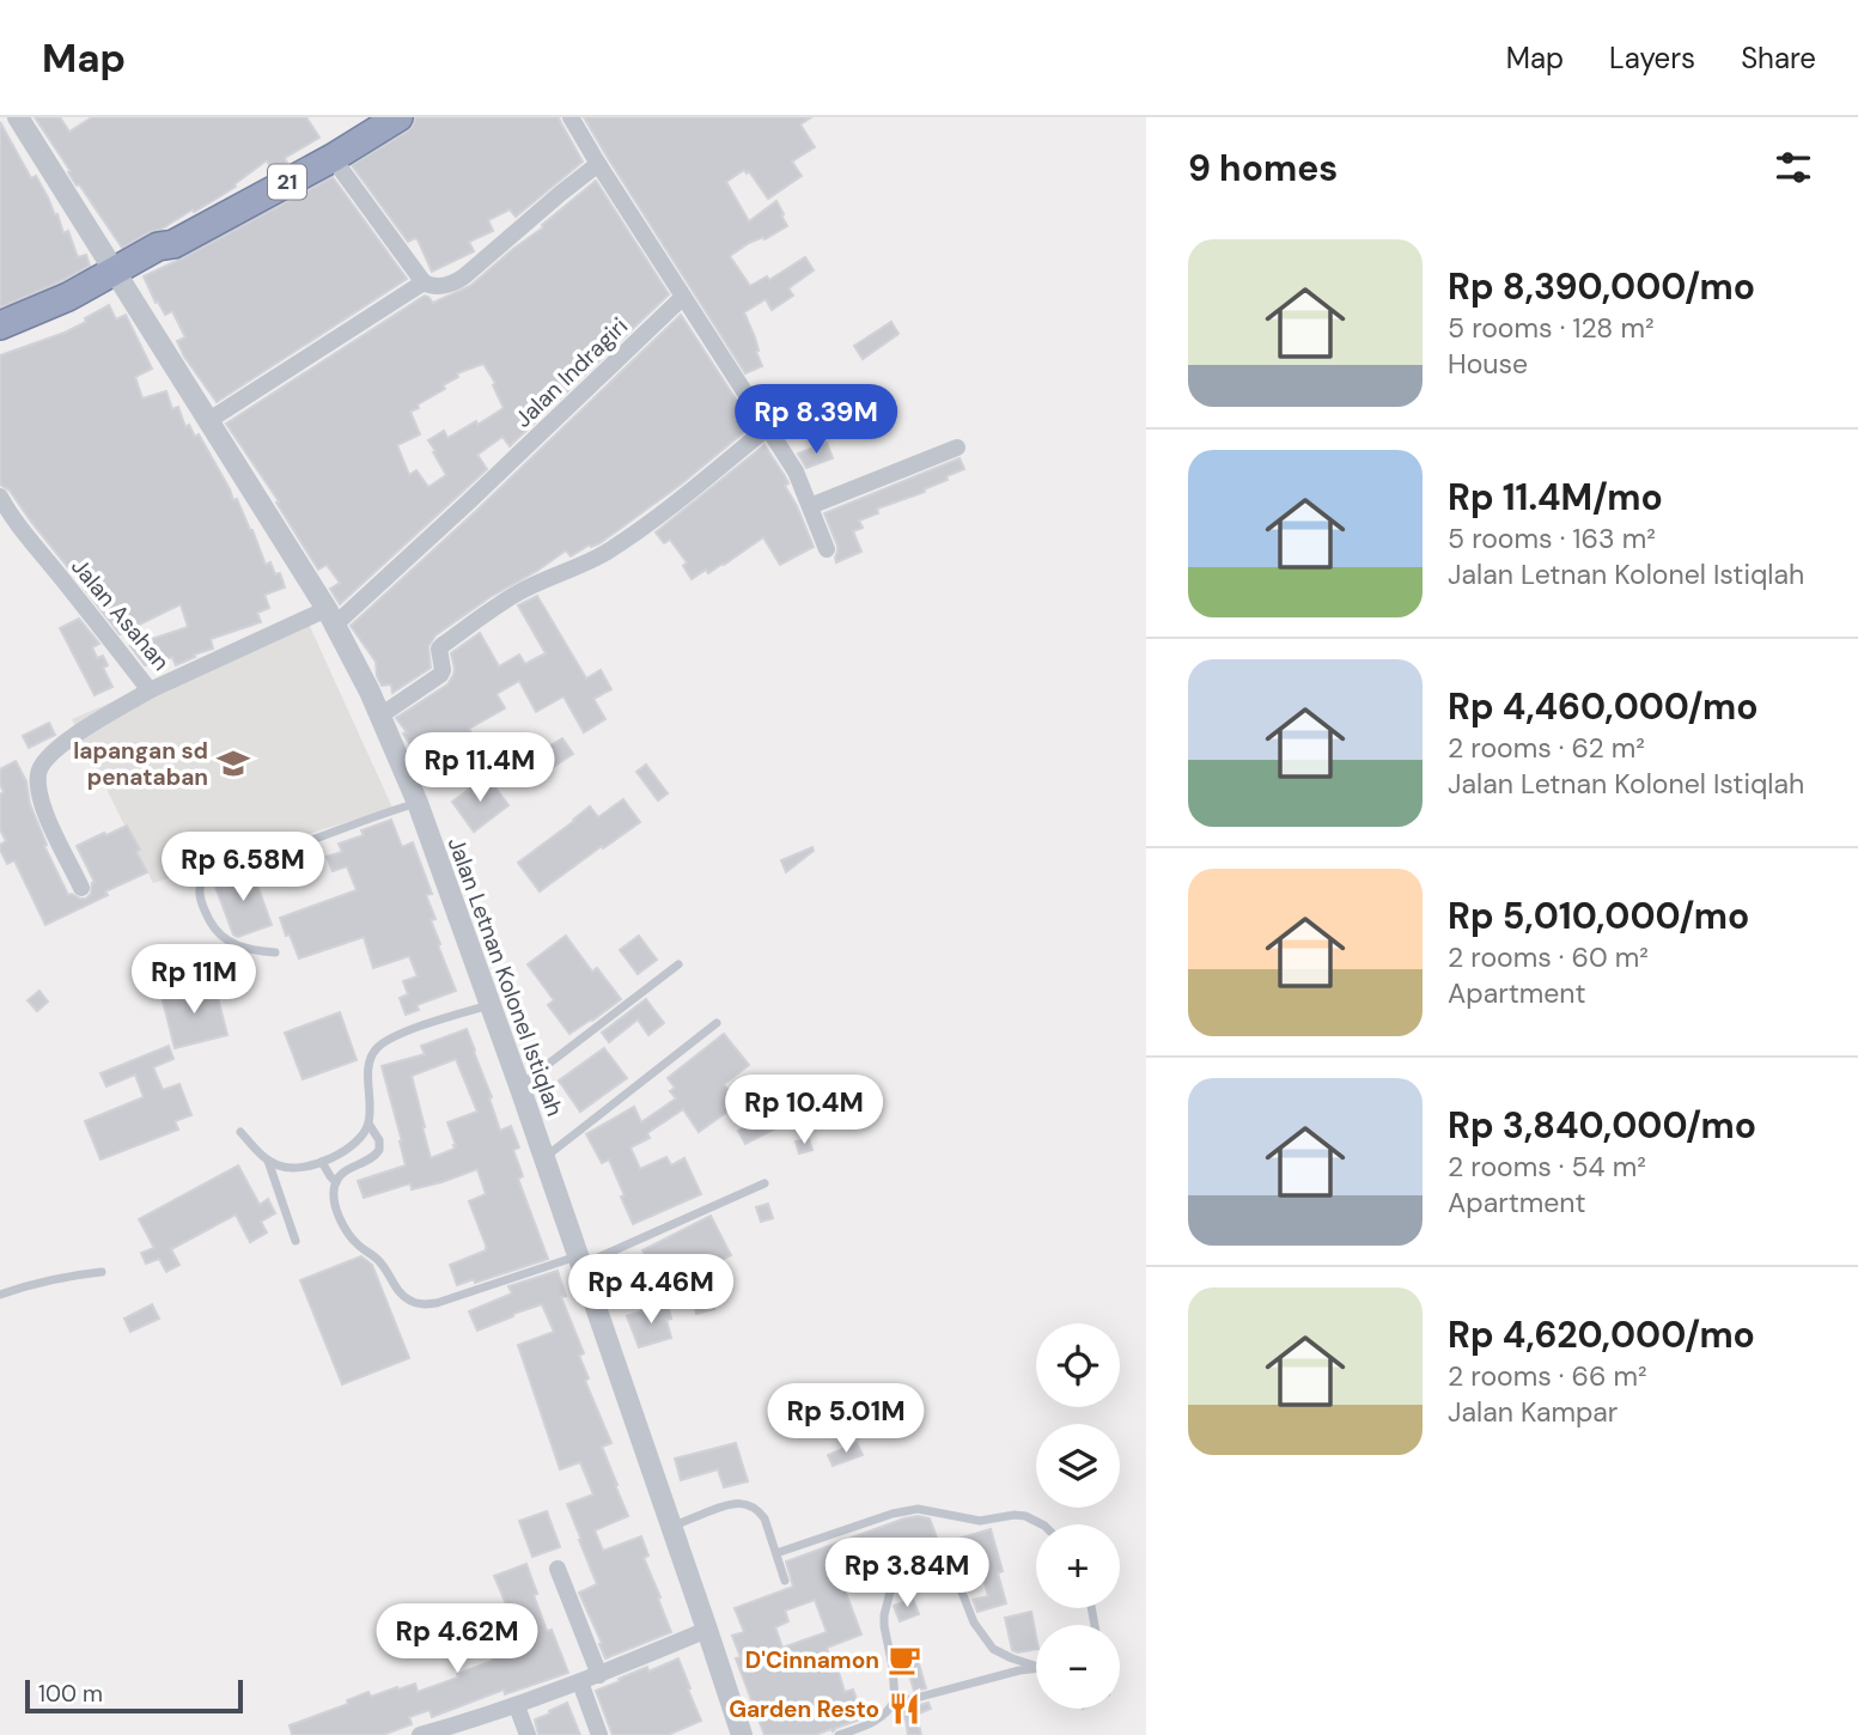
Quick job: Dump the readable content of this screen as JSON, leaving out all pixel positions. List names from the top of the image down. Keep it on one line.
{"streets":{"highway":["21"],"street":["Jalan Indragiri","Jalan Asahan","Jalan Letnan Kolonel Istiqlah"]},"crossings":[["21","Jalan Letnan Kolonel Istiqlah"],["Jalan Indragiri","Jalan Asahan"],["Jalan Indragiri","Jalan Letnan Kolonel Istiqlah"],["Jalan Asahan","Jalan Letnan Kolonel Istiqlah"]],"places":{"school or university":["lapangan sd penataban"],"cafe":["D'Cinnamon"],"restaurant":["Garden Resto"]},"scale_bar":"100 m","page":{"header":"Map","nav":["Map","Layers","Share"],"heading":"9 homes","list":[{"name":"Rp 8,390,000/mo","note":"5 rooms · 128 m² · House"},{"name":"Rp 11.4M/mo","note":"5 rooms · 163 m² · Jalan Letnan Kolonel Istiqlah"},{"name":"Rp 4,460,000/mo","note":"2 rooms · 62 m² · Jalan Letnan Kolonel Istiqlah"},{"name":"Rp 5,010,000/mo","note":"2 rooms · 60 m² · Apartment"},{"name":"Rp 3,840,000/mo","note":"2 rooms · 54 m² · Apartment"},{"name":"Rp 4,620,000/mo","note":"2 rooms · 66 m² · Jalan Kampar"}],"price":["Rp 8.39M","Rp 11.4M","Rp 6.58M","Rp 11M","Rp 10.4M","Rp 4.46M","Rp 5.01M","Rp 3.84M","Rp 4.62M"],"map_buttons":["+","−"],"scale":"100 m"}}
